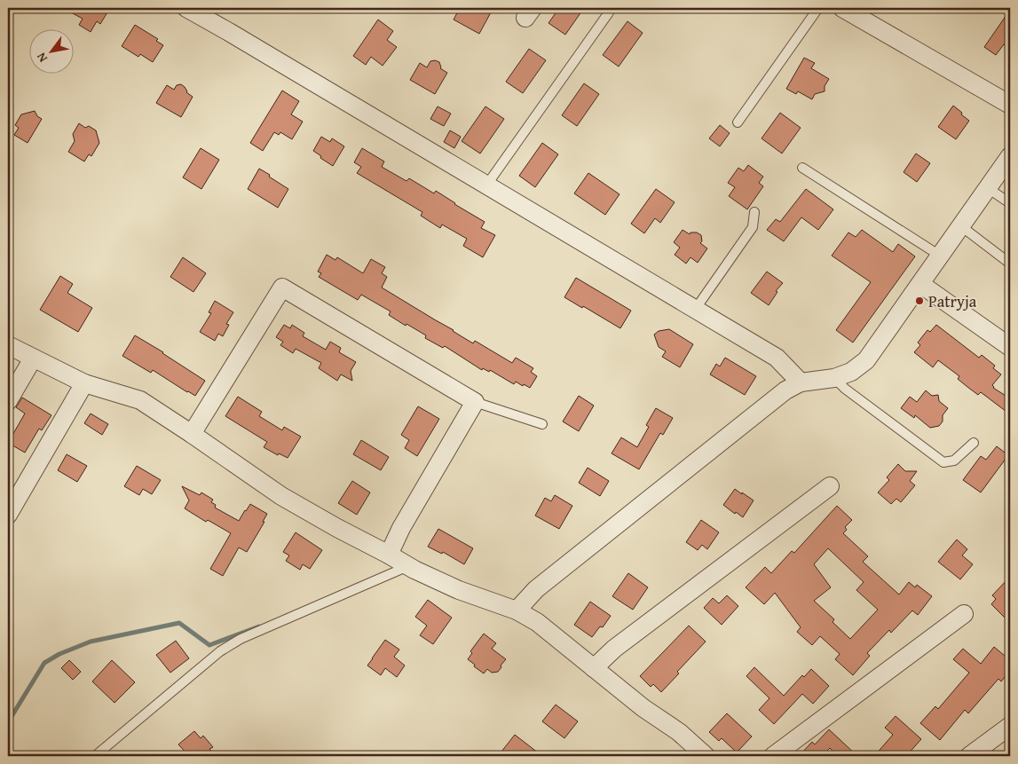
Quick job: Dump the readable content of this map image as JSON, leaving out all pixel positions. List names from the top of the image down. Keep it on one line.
{"places":["Patryja"],"north":"bottom left"}
